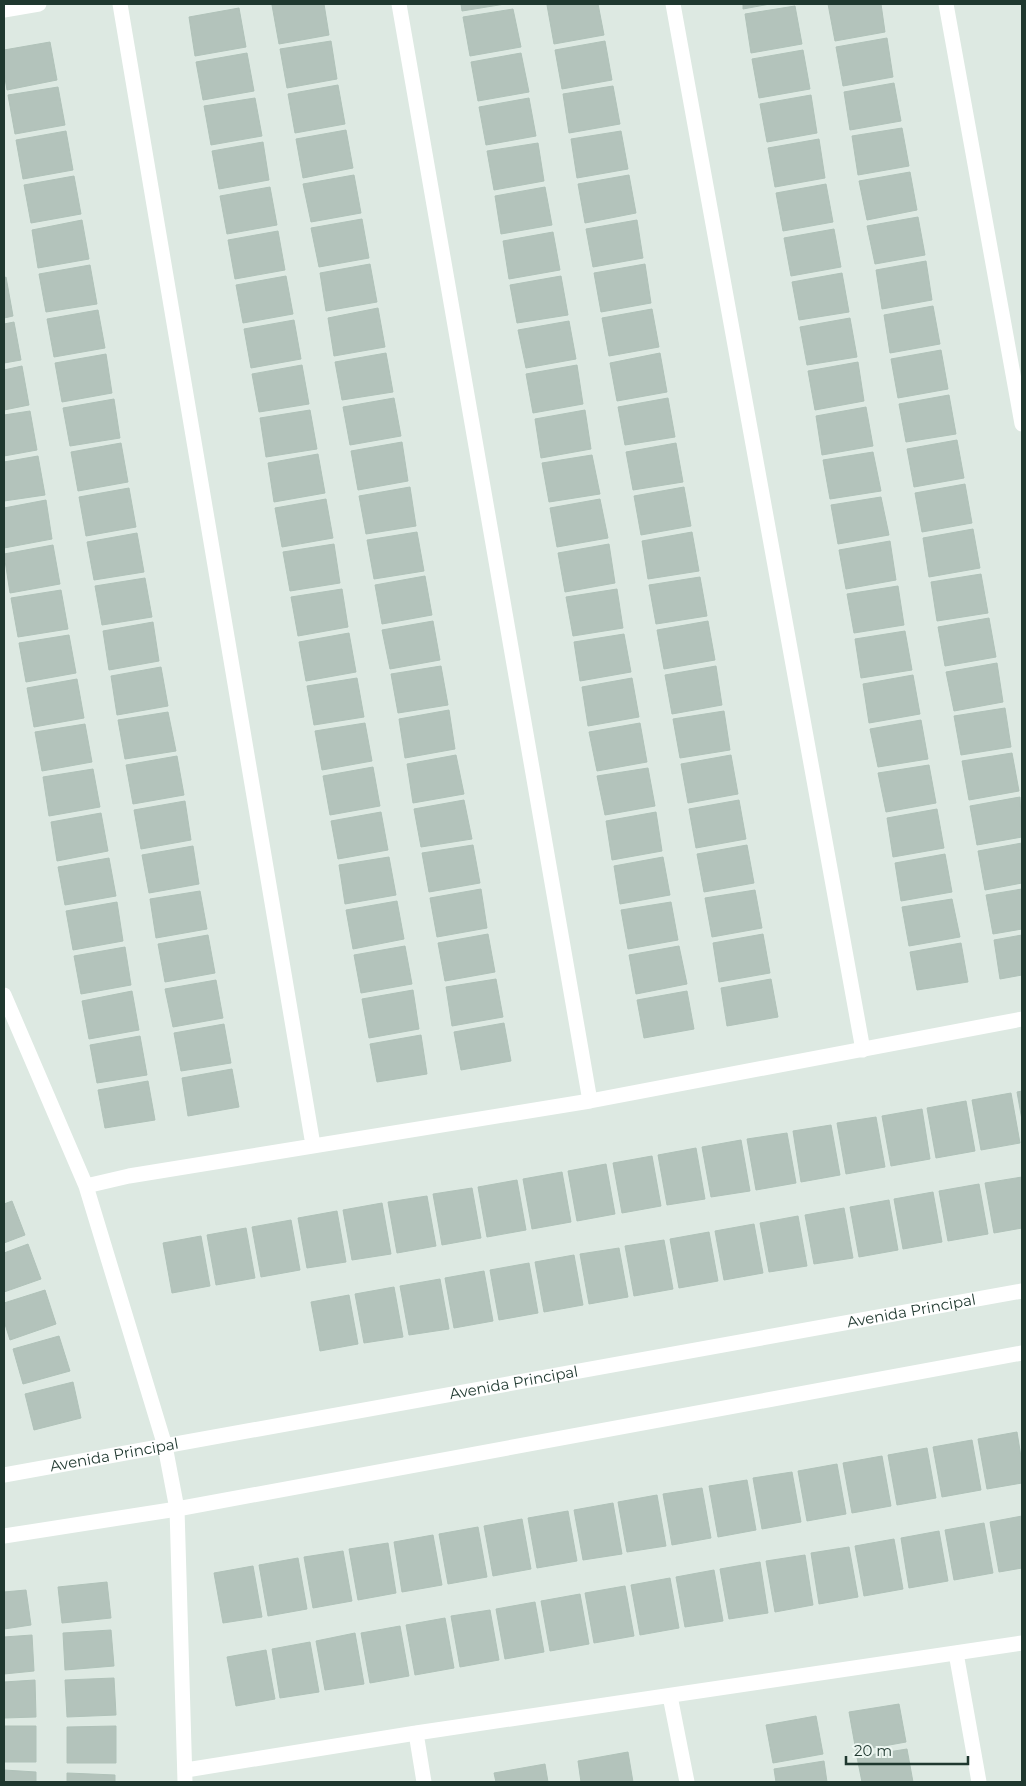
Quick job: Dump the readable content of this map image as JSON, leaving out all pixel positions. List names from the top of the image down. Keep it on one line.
{"streets":{"street":["Avenida Principal"]},"scale_bar":"20 m"}
